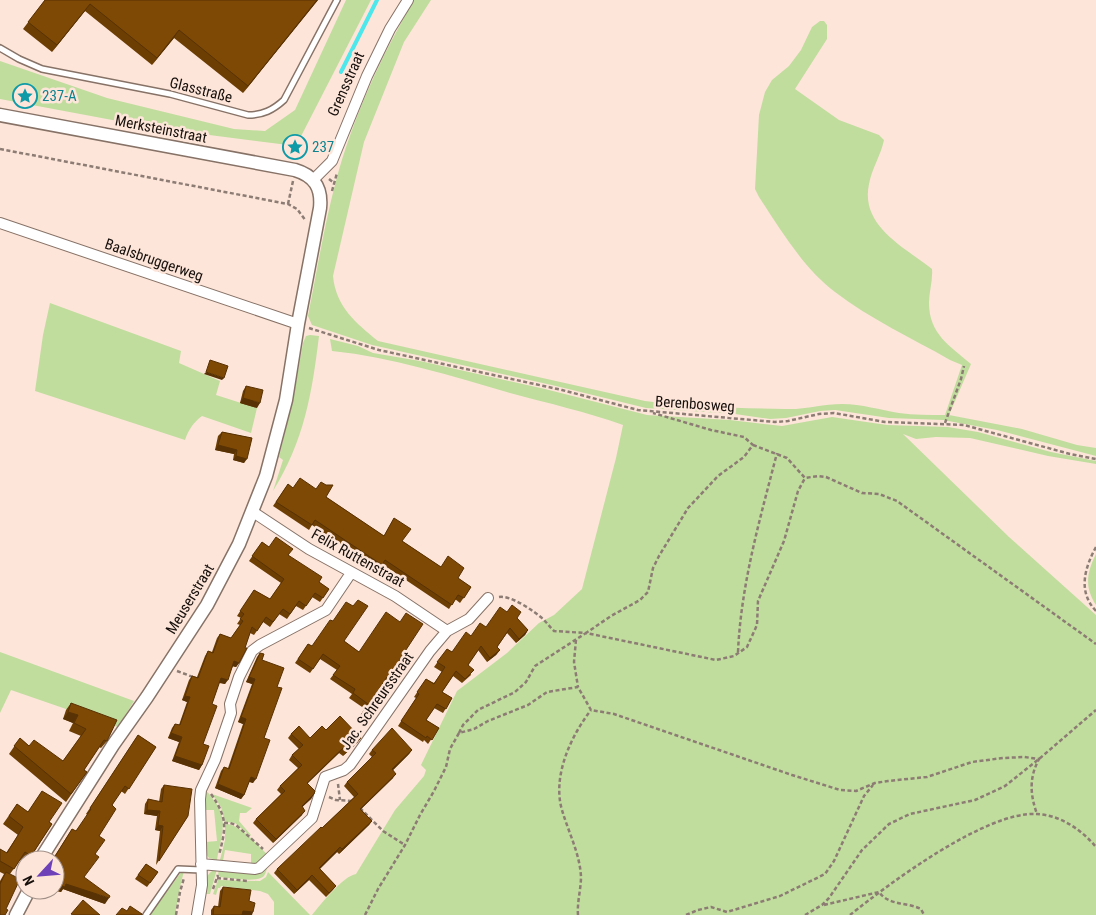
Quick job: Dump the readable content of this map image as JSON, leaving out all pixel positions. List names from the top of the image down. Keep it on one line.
{"streets":{"street":["Grensstraat","Merksteinstraat","Baalsbruggerweg","Felix Ruttenstraat","Meuserstraat","Jac. Schreursstraat"],"lane":["Glasstraße"],"path":["Berenbosweg"]},"crossings":[["Grensstraat","Merksteinstraat"],["Baalsbruggerweg","Berenbosweg"],["Baalsbruggerweg","Meuserstraat"],["Berenbosweg","Meuserstraat"],["Felix Ruttenstraat","Meuserstraat"],["Felix Ruttenstraat","Jac. Schreursstraat"]],"places":{"place":["237-A","237"]},"north":"bottom left"}
